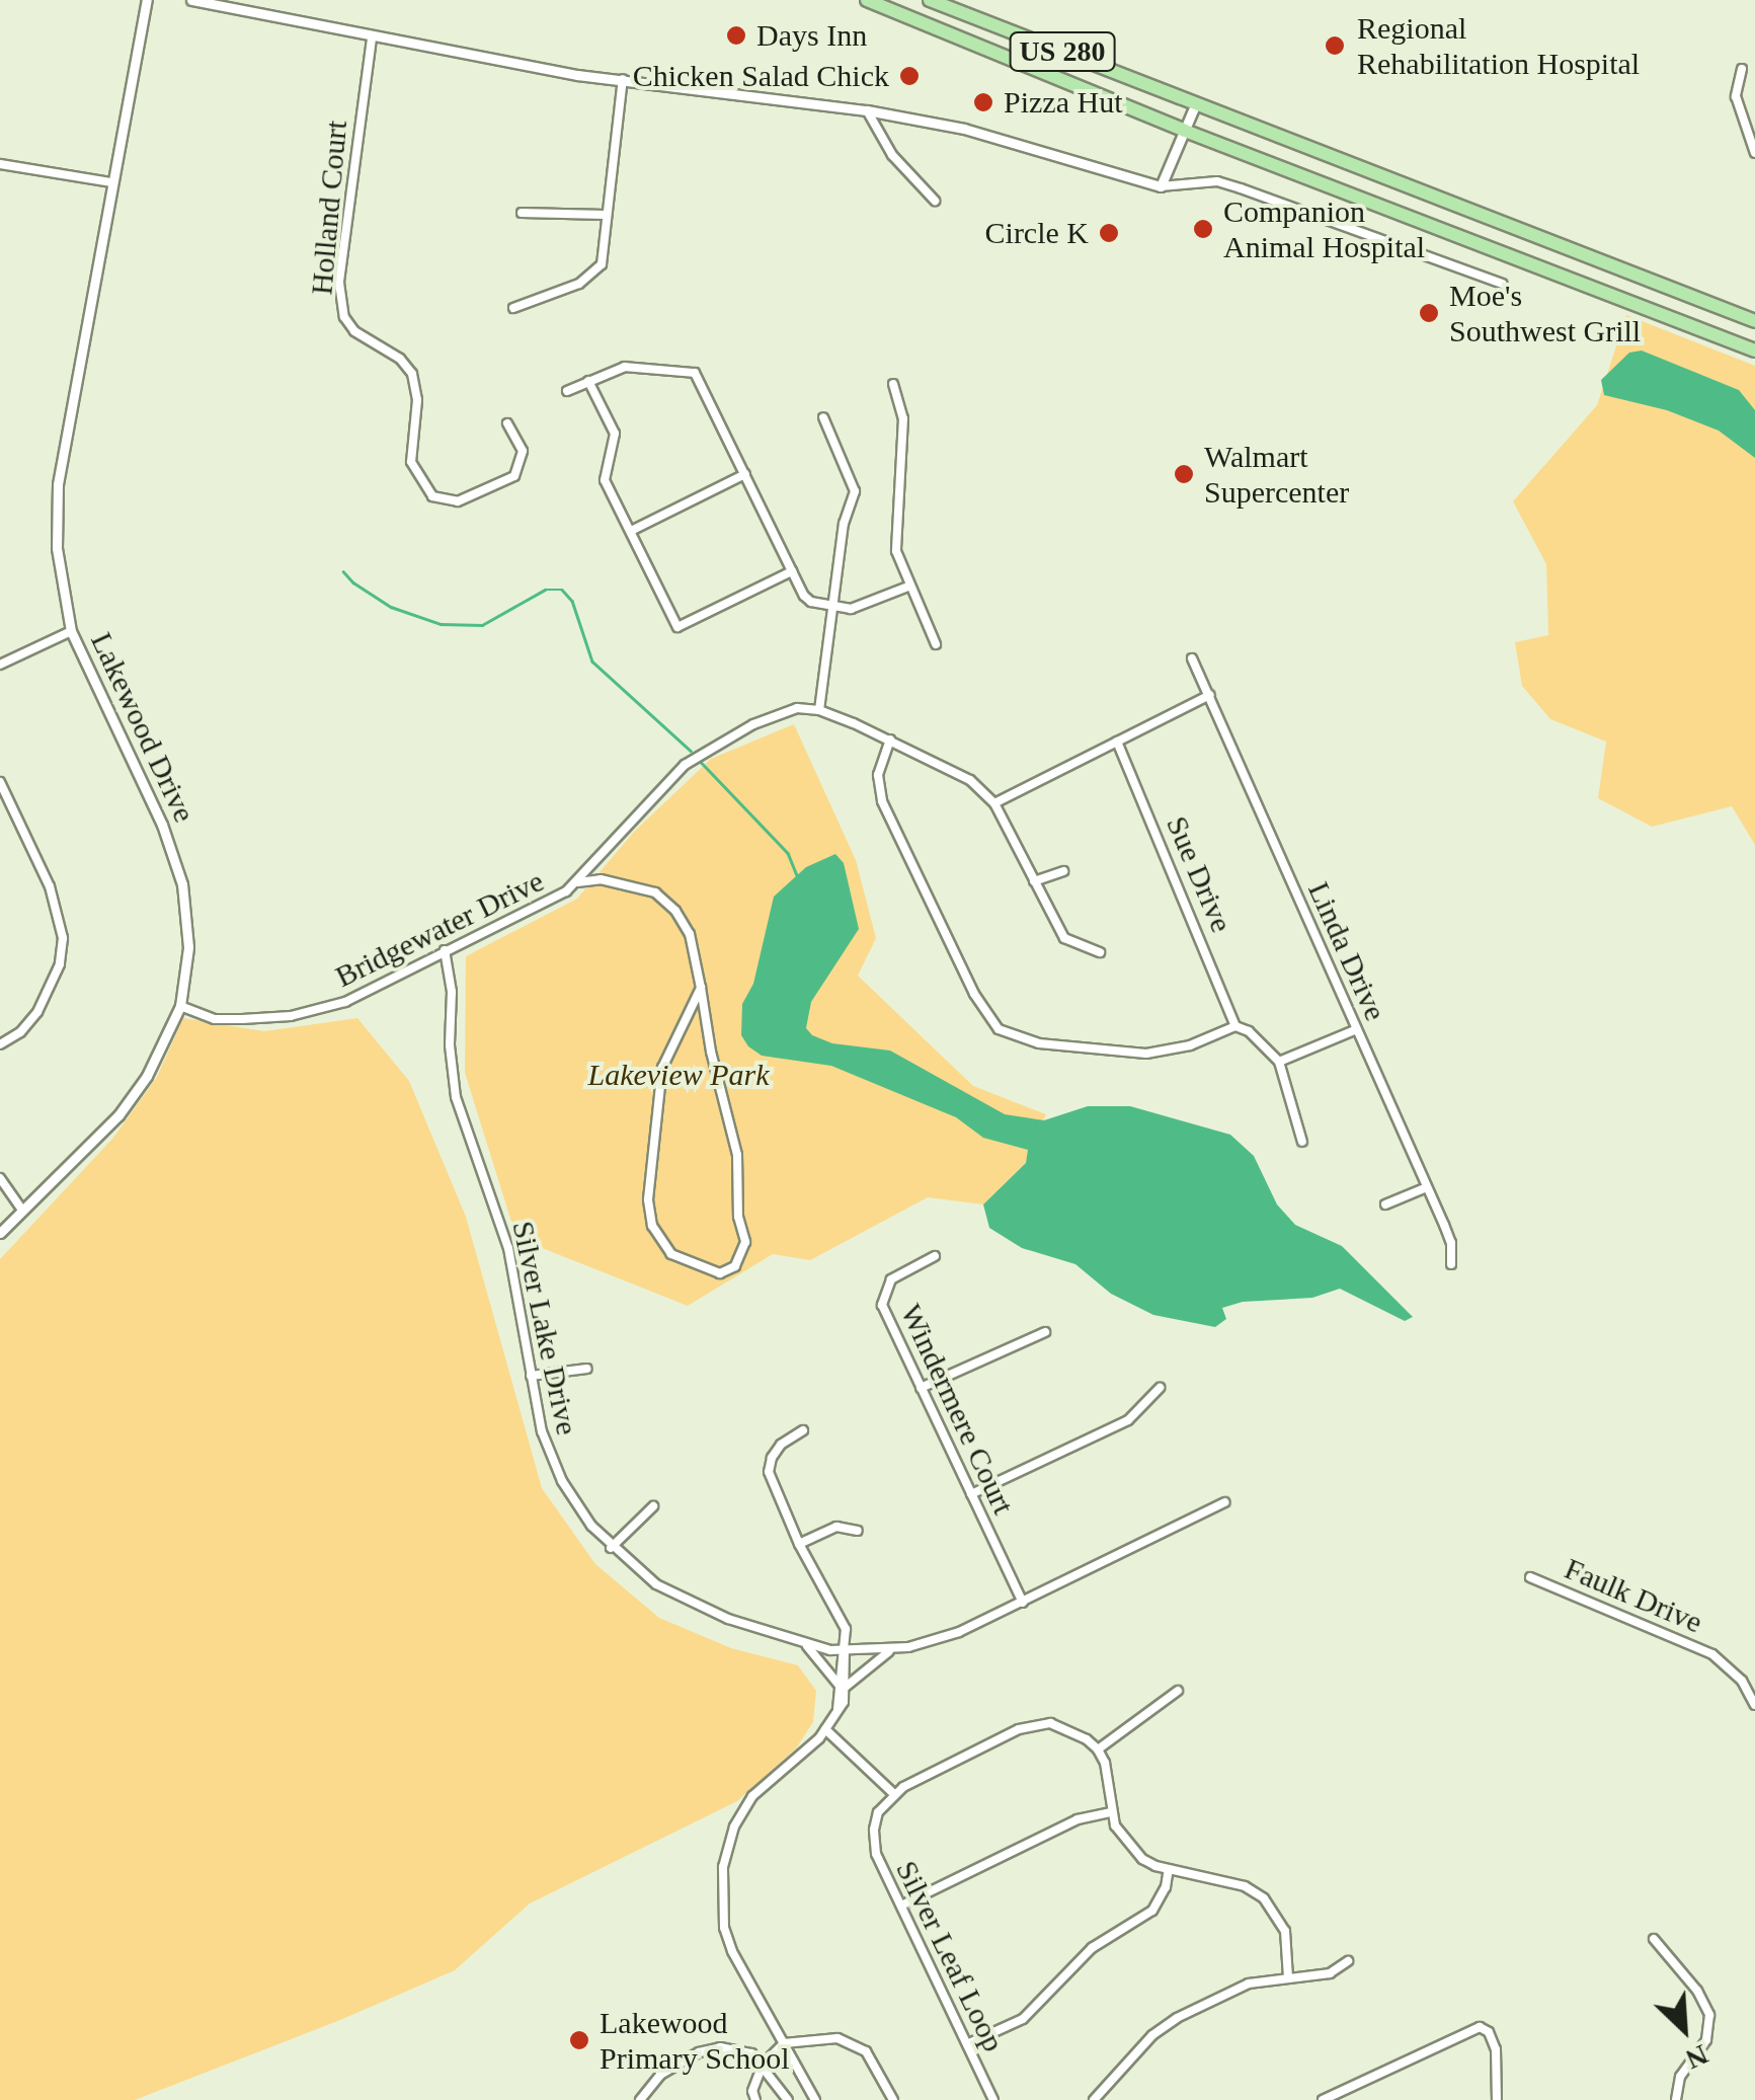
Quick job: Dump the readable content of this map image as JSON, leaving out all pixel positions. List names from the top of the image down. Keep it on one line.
{"streets":{"highway":["US 280"],"street":["Holland Court","Lakewood Drive","Sue Drive","Bridgewater Drive","Linda Drive","Silver Lake Drive","Windermere Court","Faulk Drive","Silver Leaf Loop"]},"crossings":[["Lakewood Drive","Bridgewater Drive"],["Bridgewater Drive","Silver Lake Drive"],["Silver Lake Drive","Windermere Court"]],"parks":["Lakeview Park"],"places":["Days Inn","Regional Rehabilitation Hospital","Chicken Salad Chick","Pizza Hut","Companion Animal Hospital","Circle K","Moe's Southwest Grill","Walmart Supercenter","Lakewood Primary School"],"north":"bottom right"}
